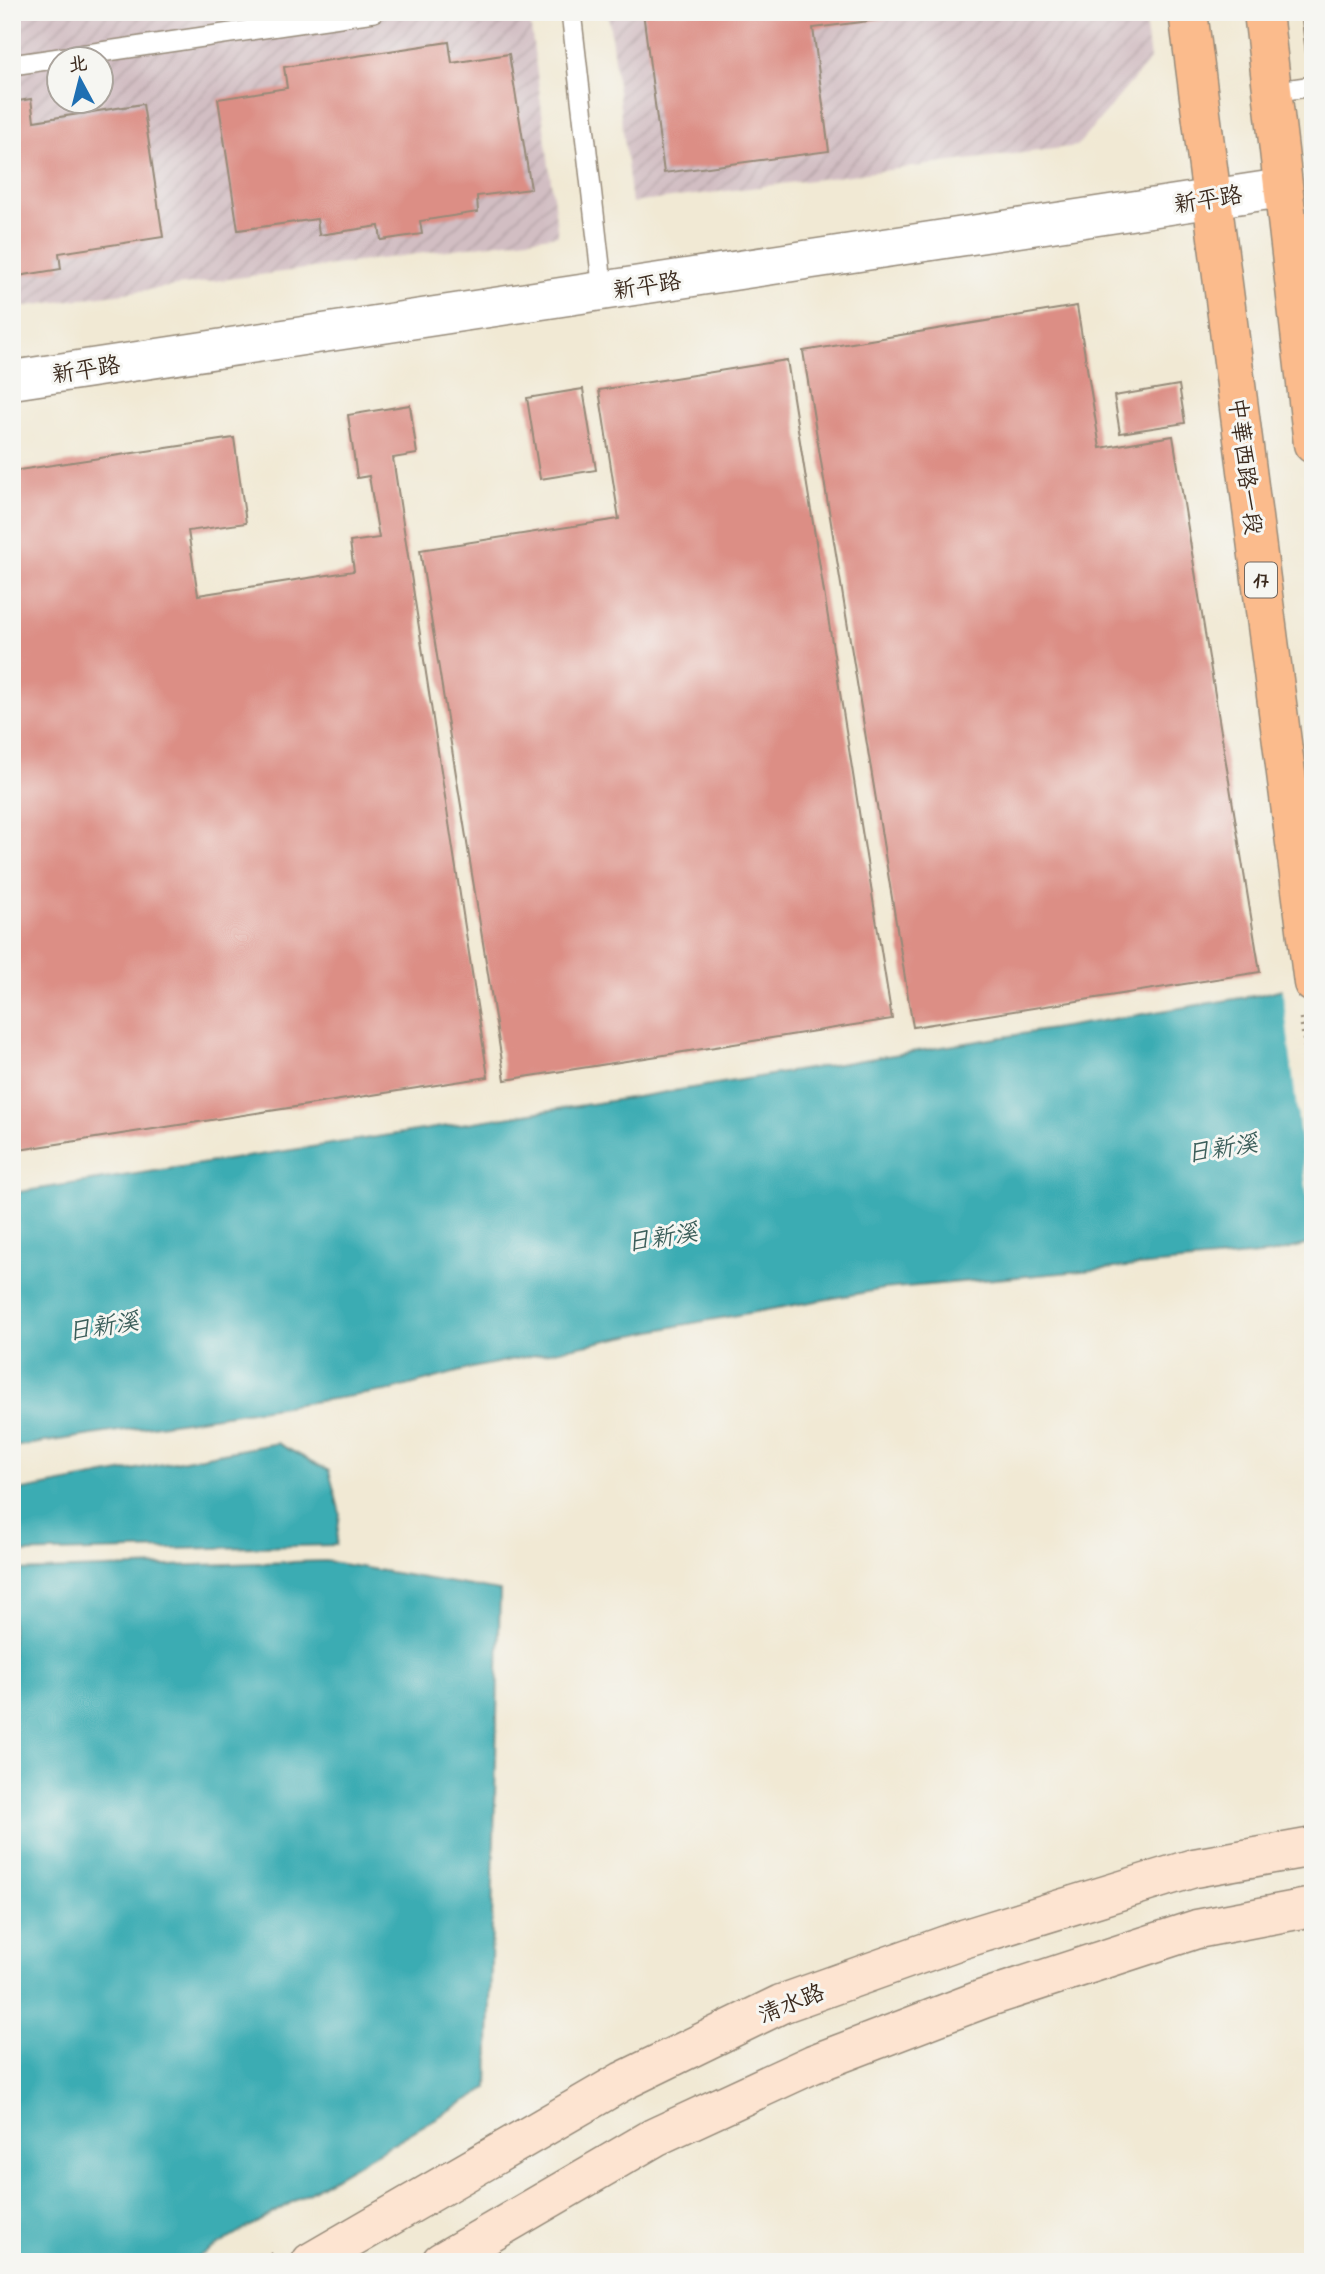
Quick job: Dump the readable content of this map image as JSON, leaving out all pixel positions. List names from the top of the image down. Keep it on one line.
{"streets":{"main road":["中華西路一段","17"],"street":["新平路","清水路"]},"crossings":[["新平路","中華西路一段"]],"water":["日新溪"],"north":"top"}
